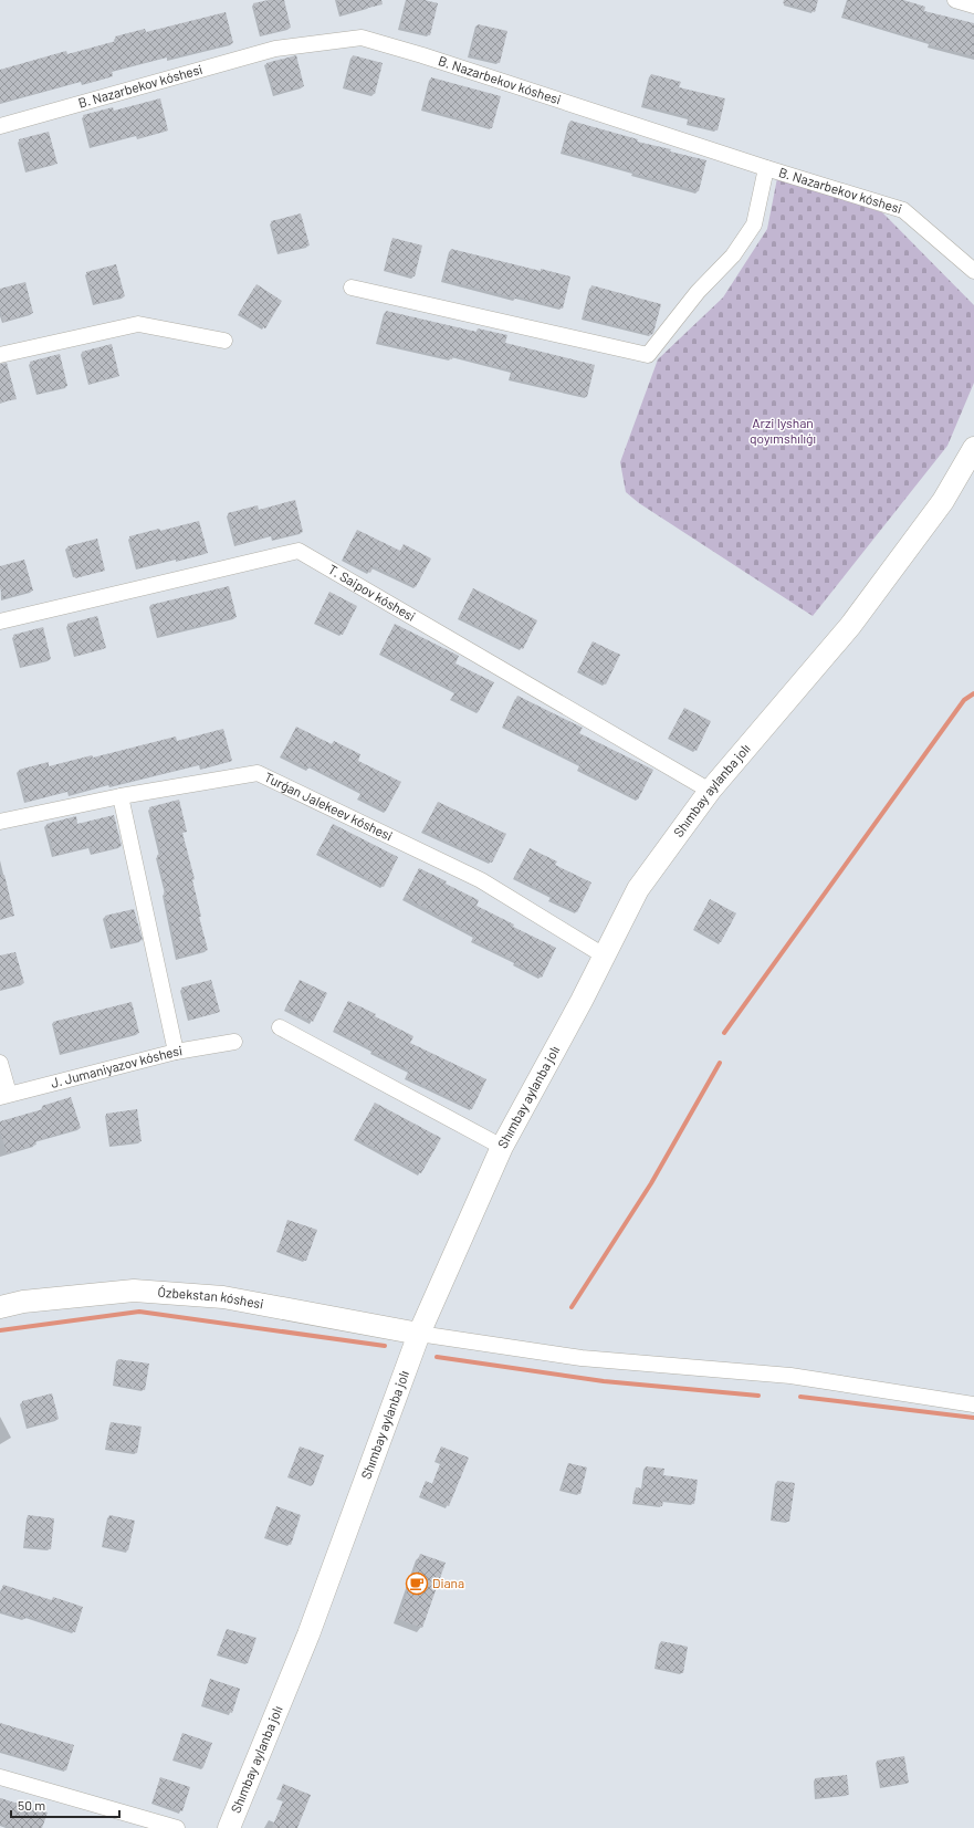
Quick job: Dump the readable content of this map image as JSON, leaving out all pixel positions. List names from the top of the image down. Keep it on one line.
{"streets":{"main road":["Shımbay aylanba jolı","Ózbekstan kóshesi"],"street":["B. Nazarbekov kóshesi","T. Saipov kóshesi","Turǵan Jalekeev kóshesi","J. Jumaniyazov kóshesi"]},"crossings":[["T. Saipov kóshesi","Shımbay aylanba jolı"],["Shımbay aylanba jolı","Turǵan Jalekeev kóshesi"],["Shımbay aylanba jolı","Ózbekstan kóshesi"]],"parks":["Arzi Iyshan qoyımshılıǵı"],"places":{"cafe":["Diana"]},"scale_bar":"50 m"}
